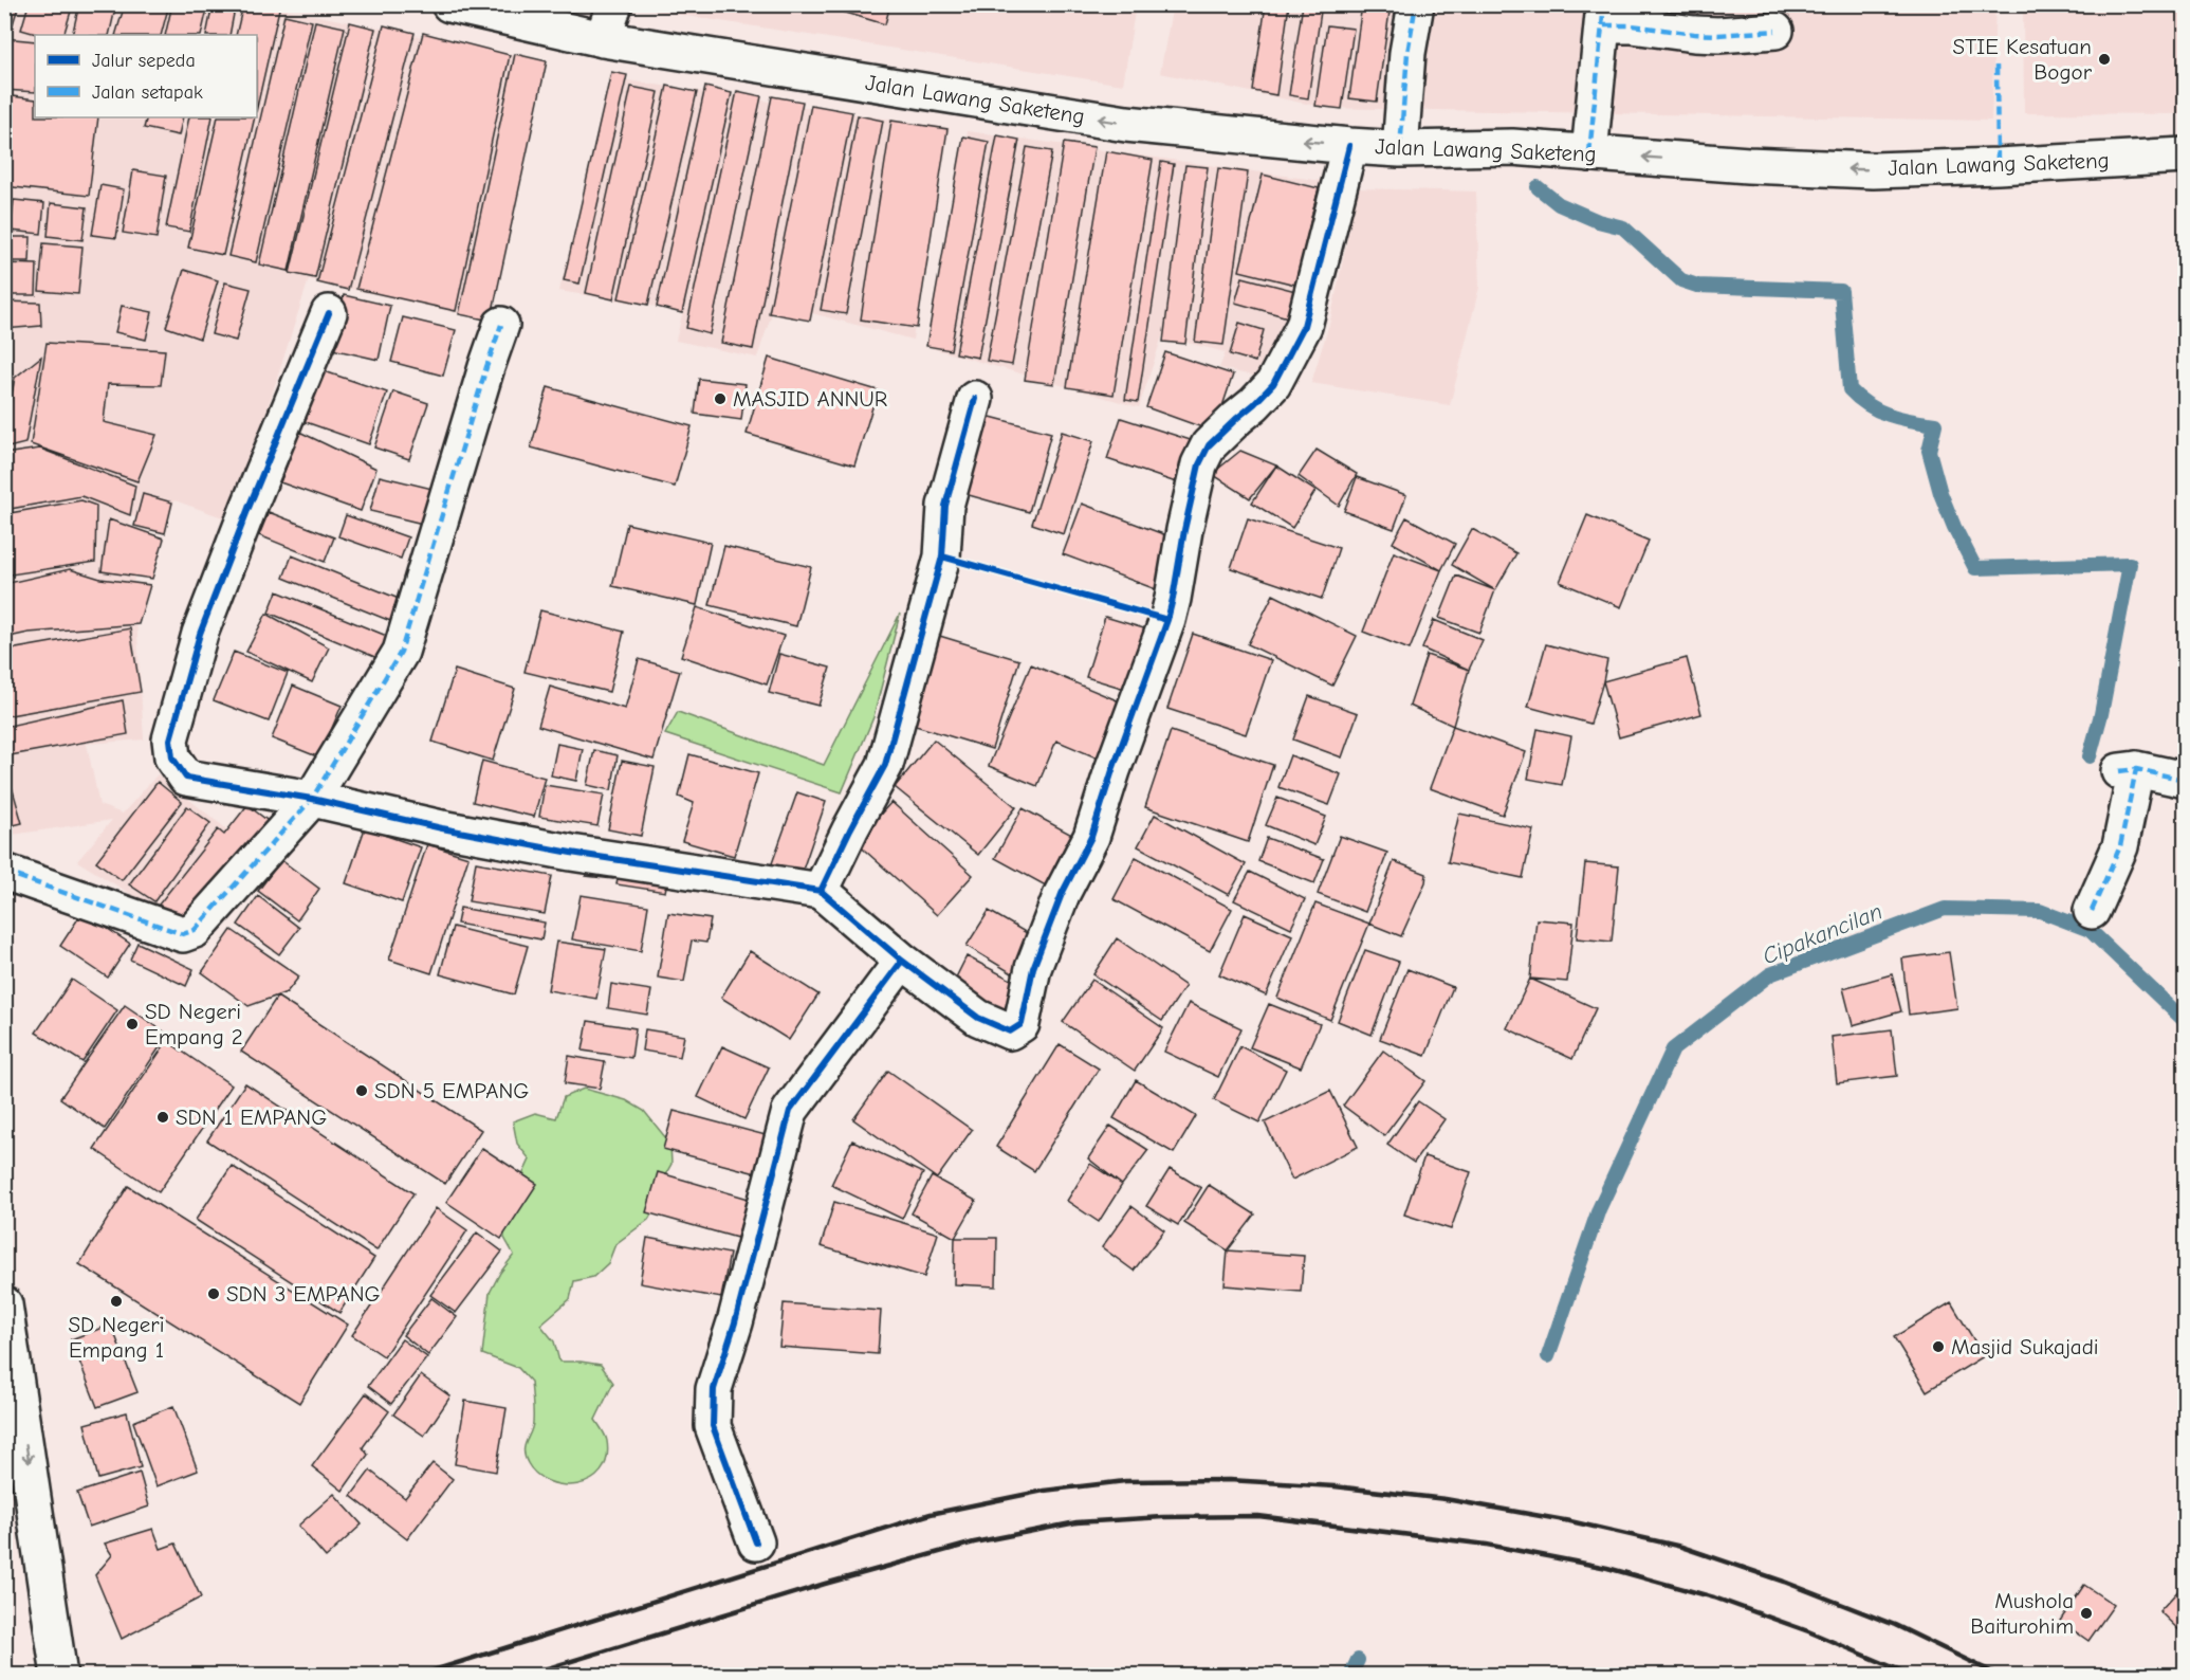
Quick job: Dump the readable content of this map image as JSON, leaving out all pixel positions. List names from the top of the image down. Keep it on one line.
{"streets":{"street":["Jalan Lawang Saketeng"]},"one_way":["Jalan Lawang Saketeng"],"water":["Cipakancilan"],"places":["STIE Kesatuan Bogor","MASJID ANNUR","SD Negeri Empang 2","SDN 5 EMPANG","SDN 1 EMPANG","SDN 3 EMPANG","SD Negeri Empang 1","Masjid Sukajadi","Mushola Baiturohim"],"legend":["Jalur sepeda","Jalan setapak"]}
